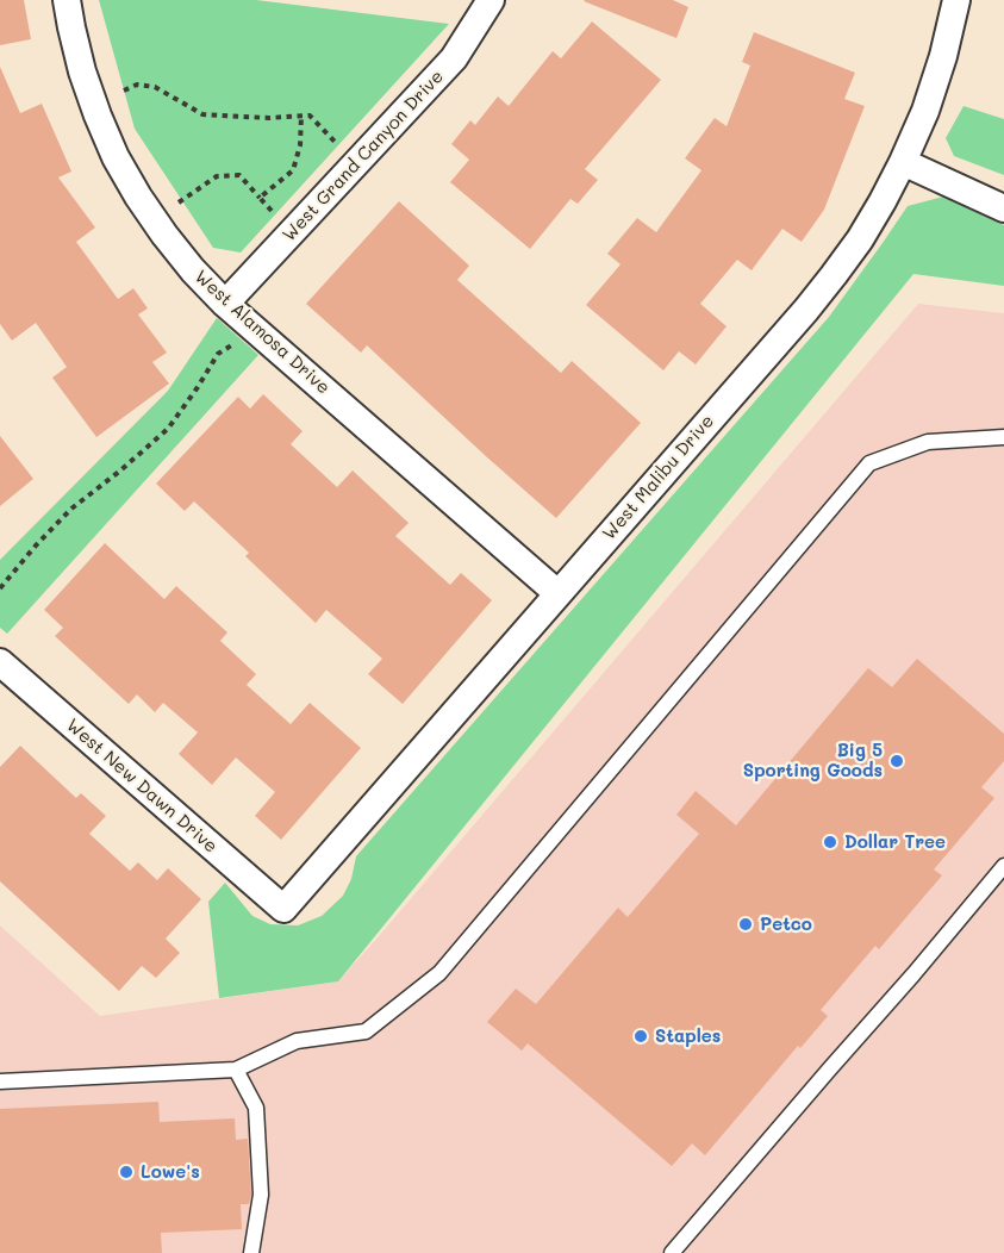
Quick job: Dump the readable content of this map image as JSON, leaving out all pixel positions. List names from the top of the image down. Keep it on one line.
{"streets":{"street":["West Grand Canyon Drive","West Alamosa Drive","West Malibu Drive","West New Dawn Drive"]},"crossings":[["West Grand Canyon Drive","West Alamosa Drive"],["West Alamosa Drive","West Malibu Drive"],["West Malibu Drive","West New Dawn Drive"]],"places":["Big 5 Sporting Goods","Dollar Tree","Petco","Staples","Lowe's"]}
